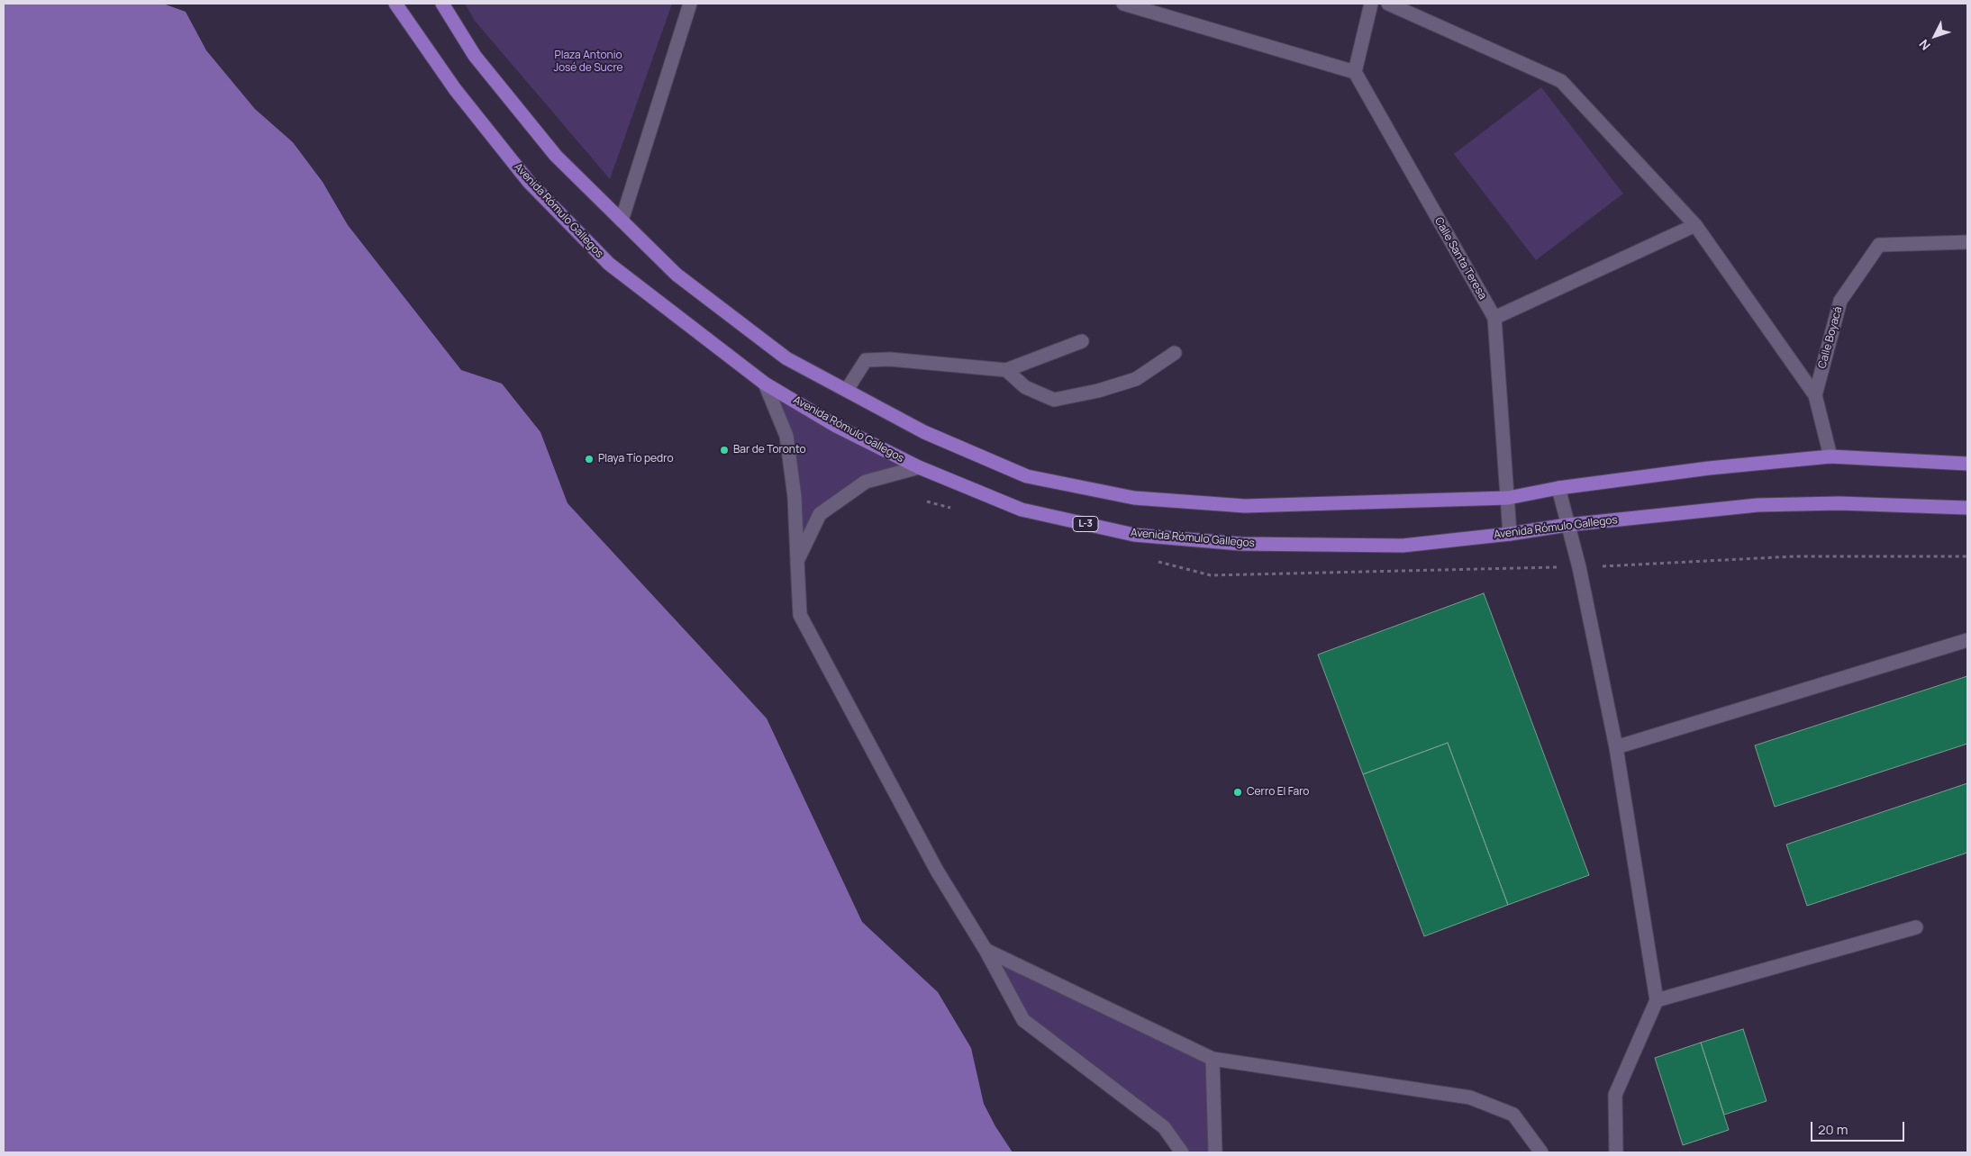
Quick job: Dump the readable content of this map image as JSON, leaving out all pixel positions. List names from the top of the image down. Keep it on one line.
{"streets":{"main road":["Avenida Rómulo Gallegos","L-3"],"street":["Calle Santa Teresa","Calle Boyacá"]},"crossings":[["Avenida Rómulo Gallegos","Calle Santa Teresa"]],"parks":["Plaza Antonio José de Sucre"],"places":["Bar de Toronto","Playa Tío pedro","Cerro El Faro"],"scale_bar":"20 m","north":"bottom left"}
